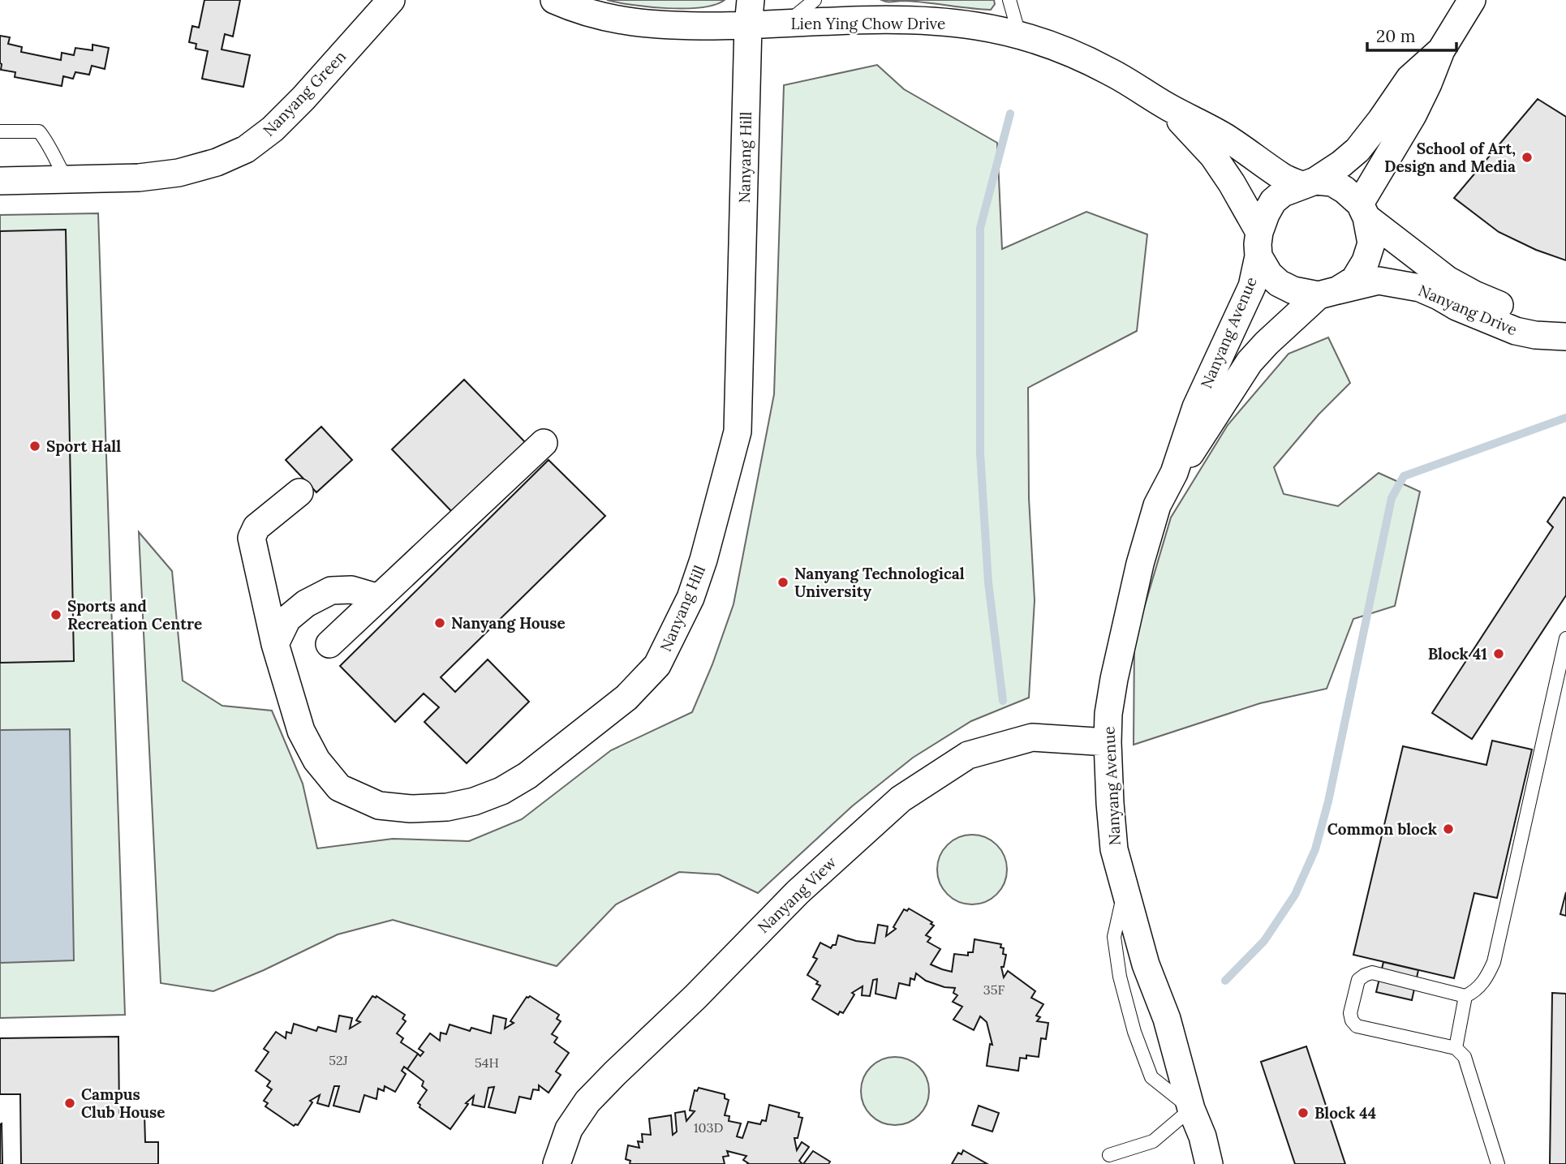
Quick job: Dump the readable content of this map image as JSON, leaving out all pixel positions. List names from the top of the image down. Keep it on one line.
{"streets":{"street":["Lien Ying Chow Drive","Nanyang Green","Nanyang Hill","Nanyang Drive","Nanyang Avenue","Nanyang View"]},"crossings":[["Lien Ying Chow Drive","Nanyang Hill"],["Lien Ying Chow Drive","Nanyang Drive"],["Lien Ying Chow Drive","Nanyang Avenue"],["Nanyang Drive","Nanyang Avenue"],["Nanyang Avenue","Nanyang View"]],"places":["School of Art, Design and Media","Sport Hall","Nanyang Technological University","Sports and Recreation Centre","Nanyang House","Block 41","Common block","Campus Club House","Block 44"],"house_numbers":["35F","52J","54H","103D"],"scale_bar":"20 m"}
